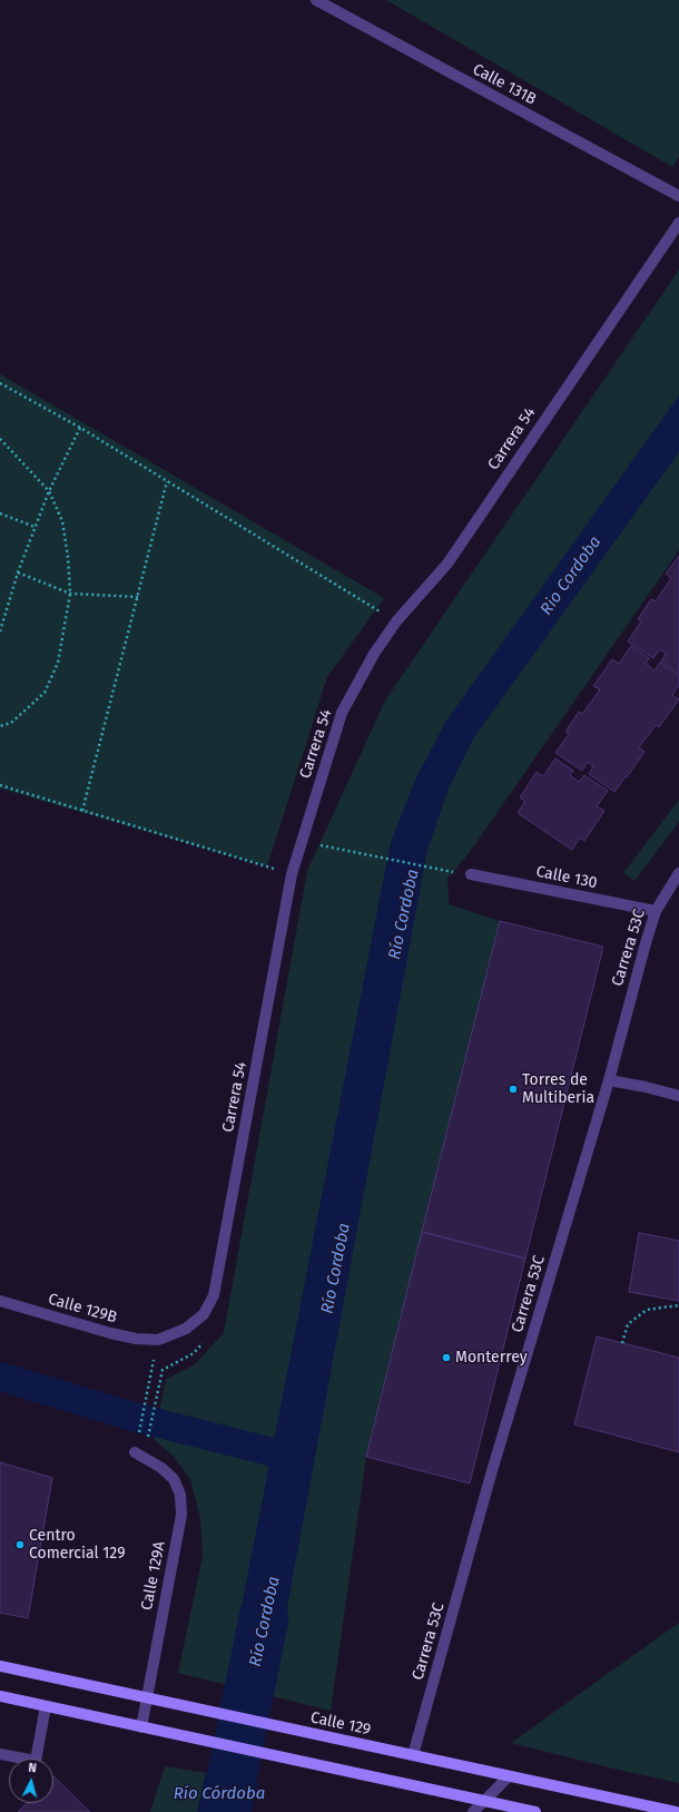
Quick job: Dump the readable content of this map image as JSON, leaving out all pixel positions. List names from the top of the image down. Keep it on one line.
{"streets":{"main road":["Calle 129"],"street":["Calle 131B","Carrera 54","Calle 130","Carrera 53C","Calle 129B","Calle 129A"]},"crossings":[["Carrera 54","Calle 129B"],["Calle 130","Carrera 53C"],["Carrera 53C","Calle 129"],["Calle 129A","Calle 129"]],"water":["Rio Cordoba","Río Cordoba","Río Córdoba"],"places":["Torres de Multiberia","Monterrey","Centro Comercial 129"],"north":"top"}
